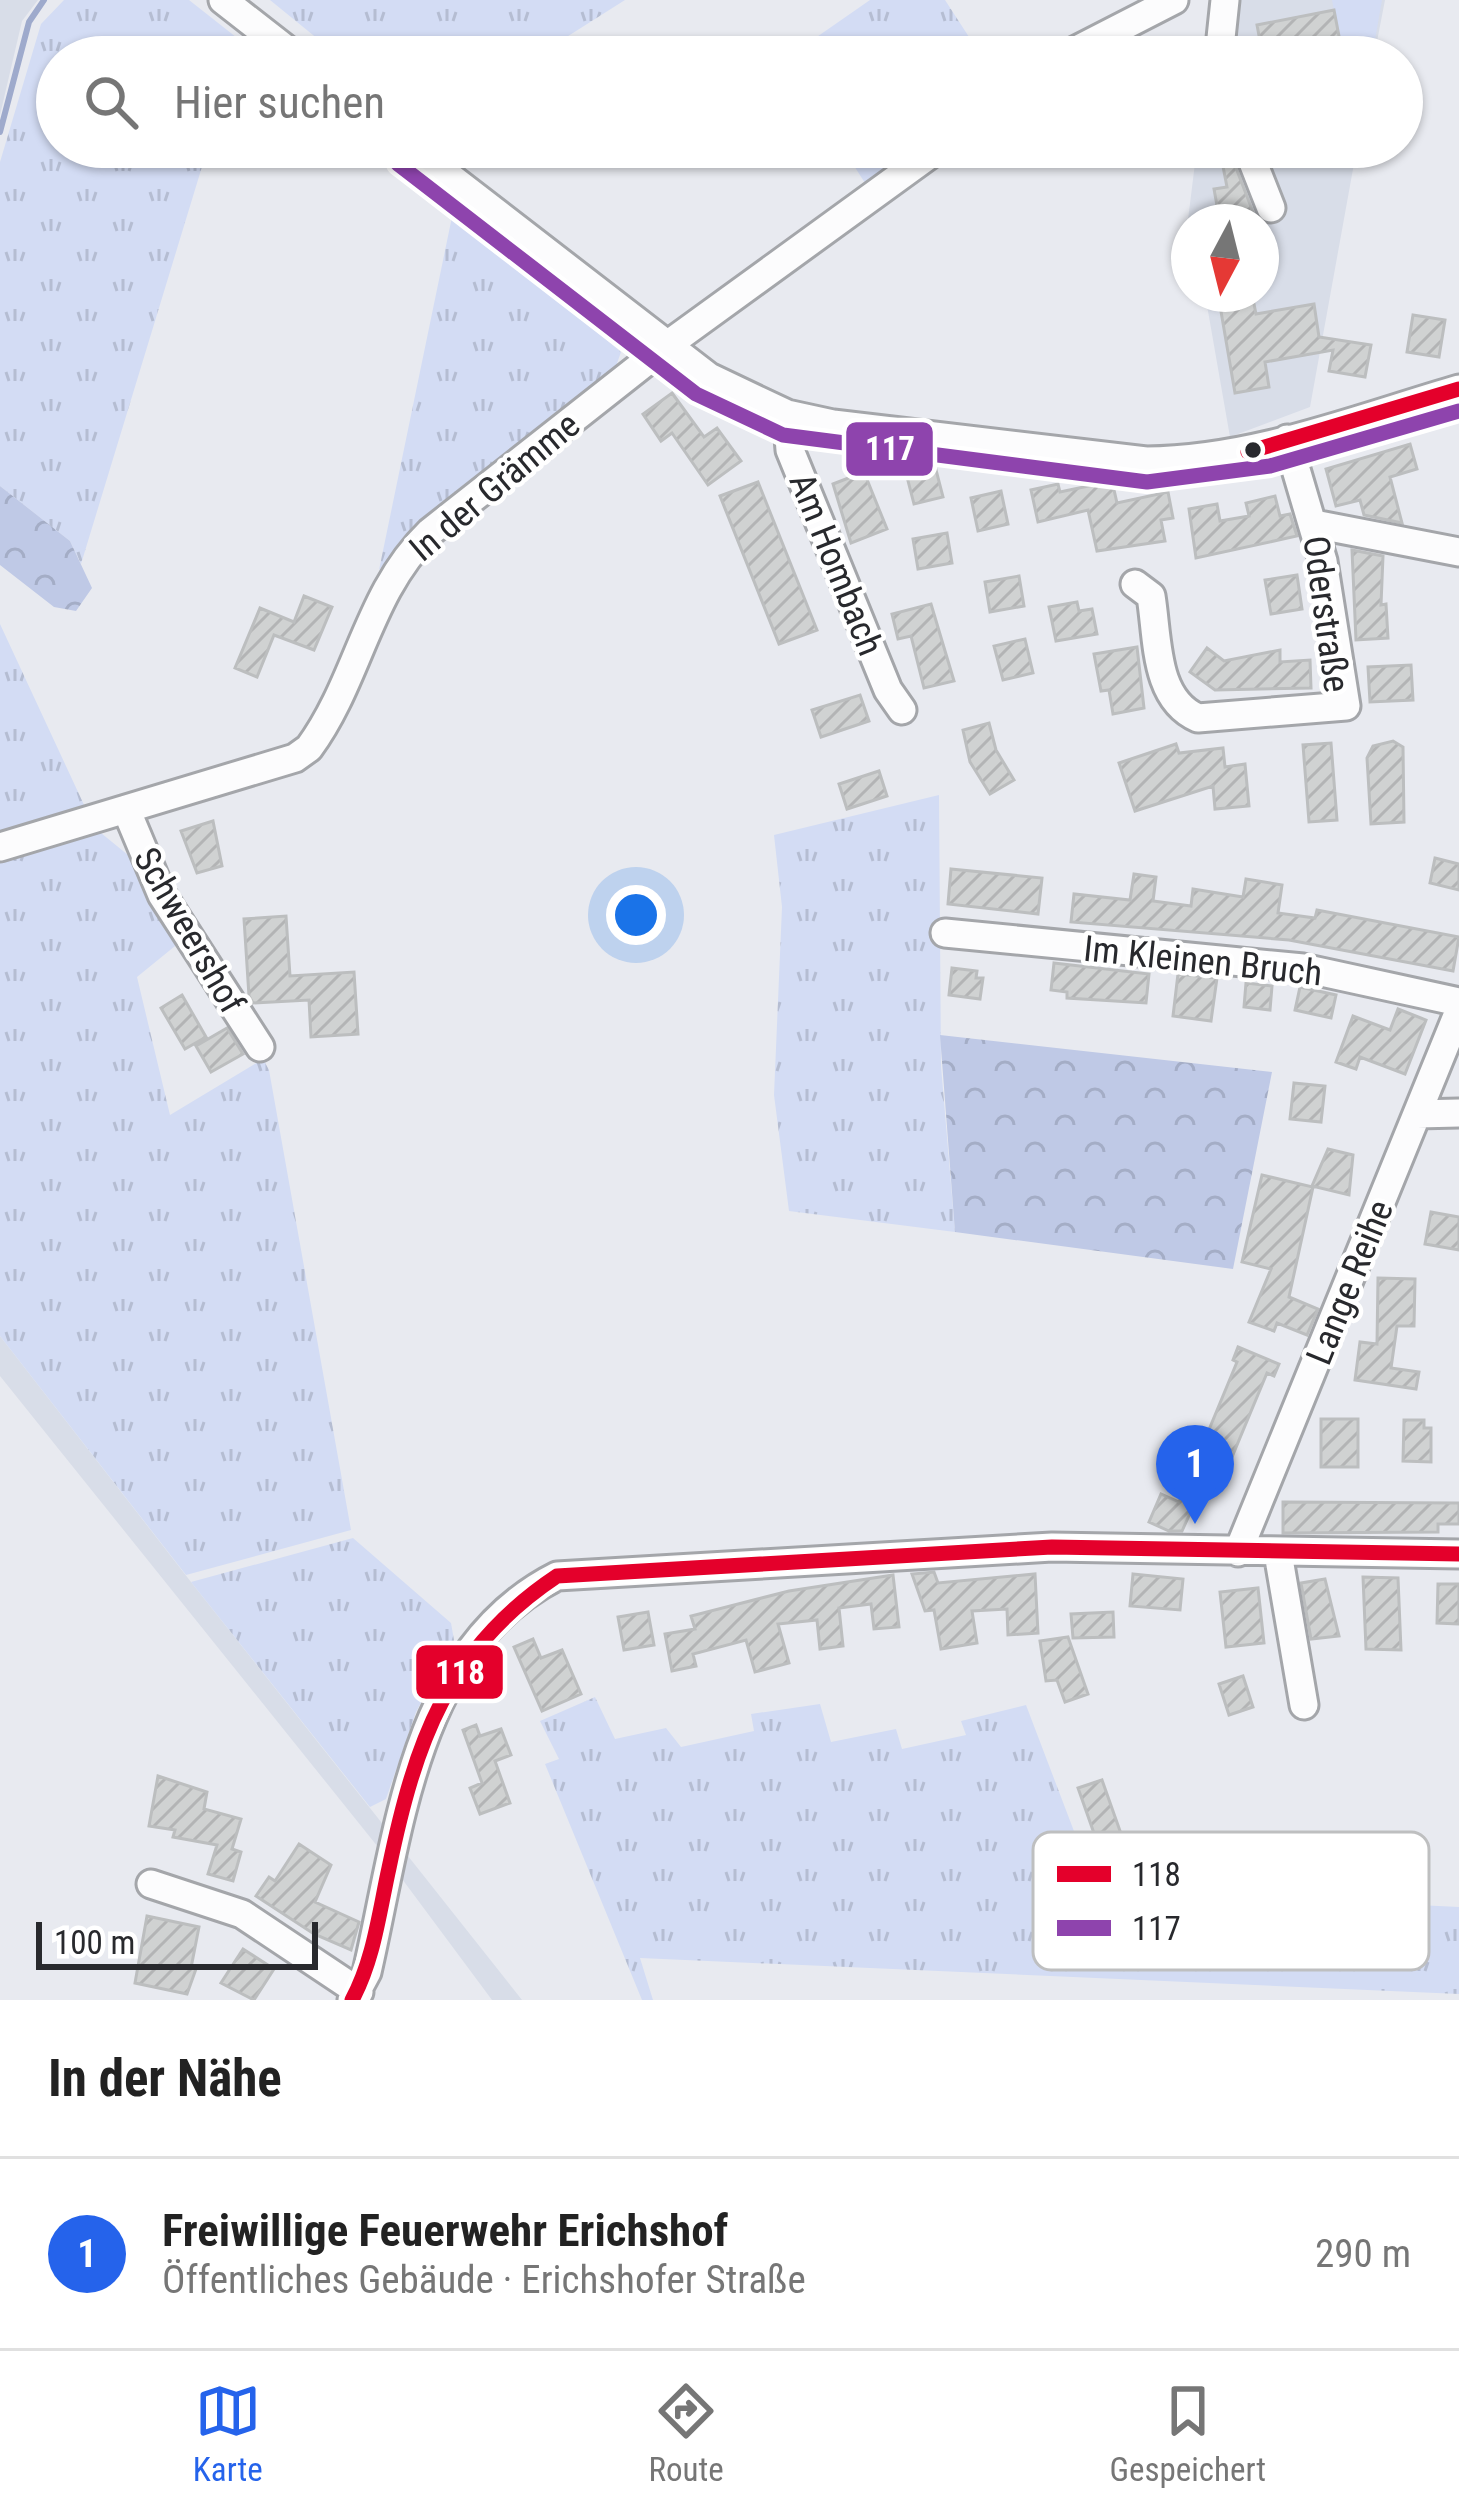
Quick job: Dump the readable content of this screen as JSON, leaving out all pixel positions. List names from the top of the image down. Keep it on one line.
{"streets":{"street":["In der Grämme","Am Hombach","Oderstraße","Schweershof","Im Kleinen Bruch","Lange Reihe"]},"crossings":[["In der Grämme","Schweershof"]],"lines":["transit line 117","transit line 118"],"legend":["118","117"],"scale_bar":"100 m","north":"bottom","page":{"search":"Hier suchen","pins":"1","scale":"100 m","heading":"In der Nähe","list":[{"mark":"1","name":"Freiwillige Feuerwehr Erichshof","note":"Öffentliches Gebäude · Erichshofer Straße","value":"290 m"}],"nav":["Karte","Route","Gespeichert"]}}
